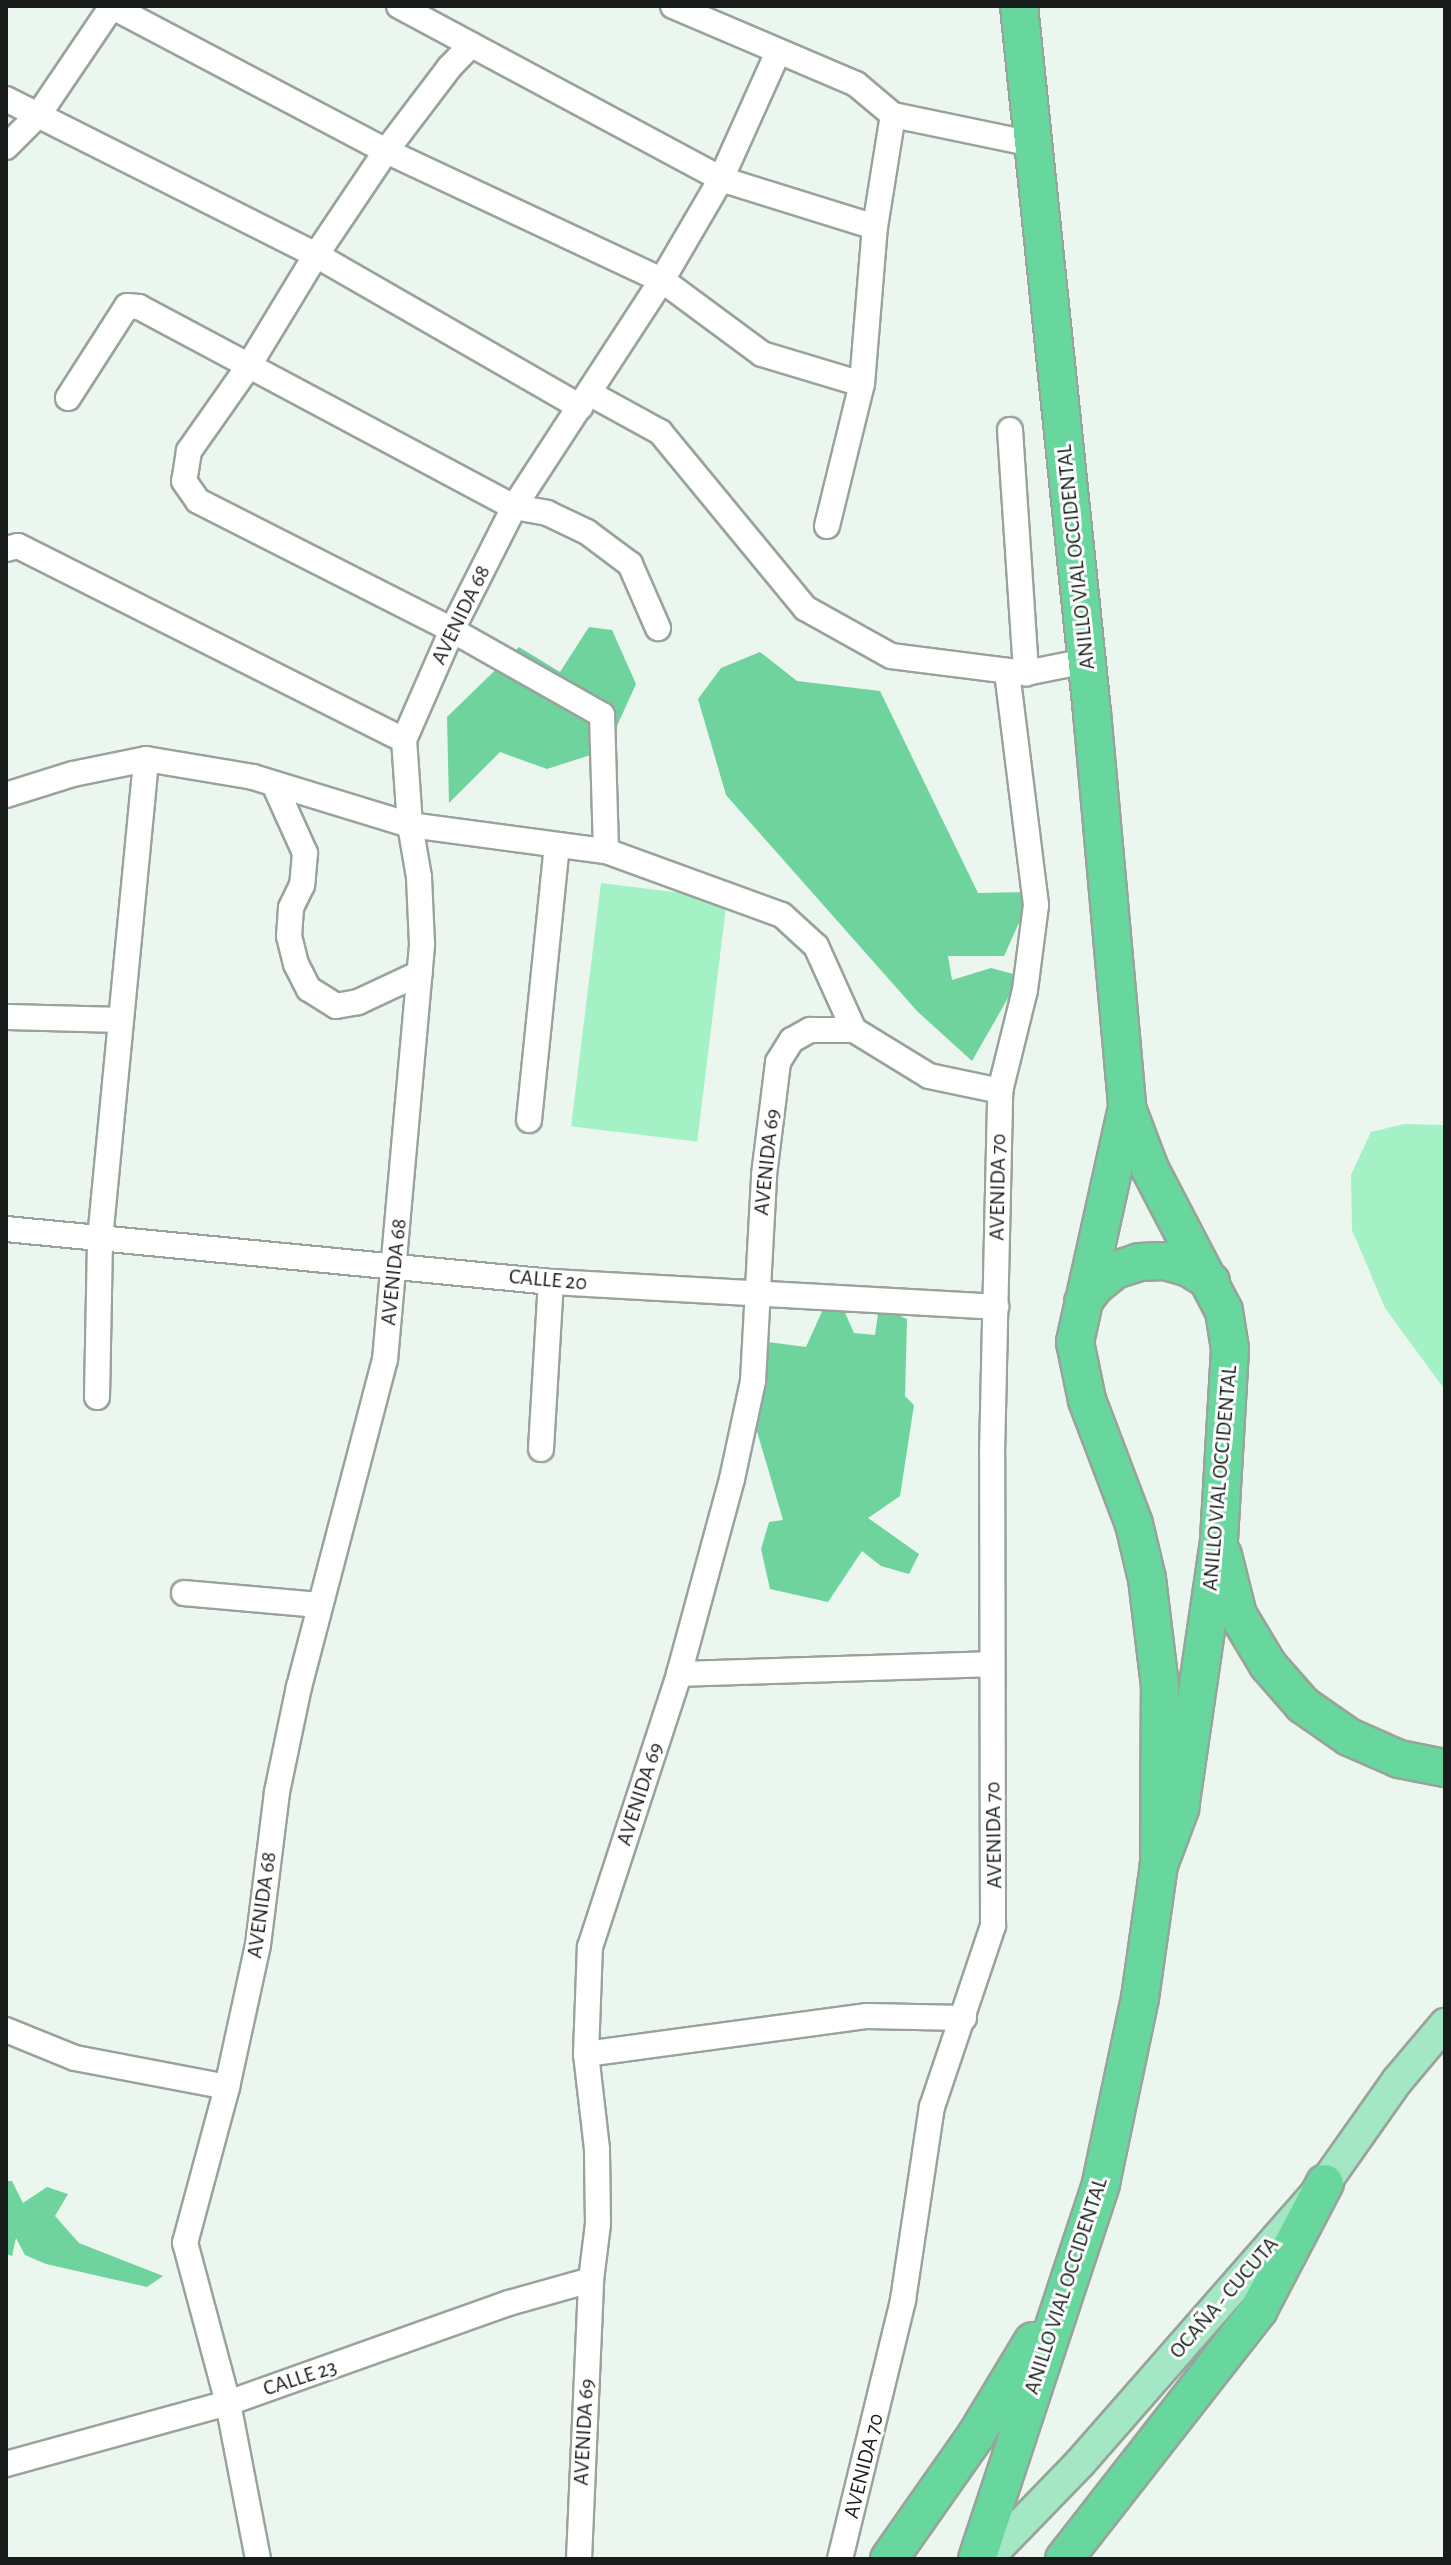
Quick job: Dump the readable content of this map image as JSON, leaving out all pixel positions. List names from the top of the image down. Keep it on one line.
{"streets":{"highway":["ANILLO VIAL OCCIDENTAL"],"main road":["OCAÑA - CUCUTA"],"street":["AVENIDA 68","AVENIDA 69","AVENIDA 70","CALLE 20","CALLE 23"]},"crossings":[["AVENIDA 68","CALLE 20"],["AVENIDA 68","CALLE 23"],["AVENIDA 69","CALLE 20"],["AVENIDA 69","CALLE 23"],["AVENIDA 70","CALLE 20"]]}
